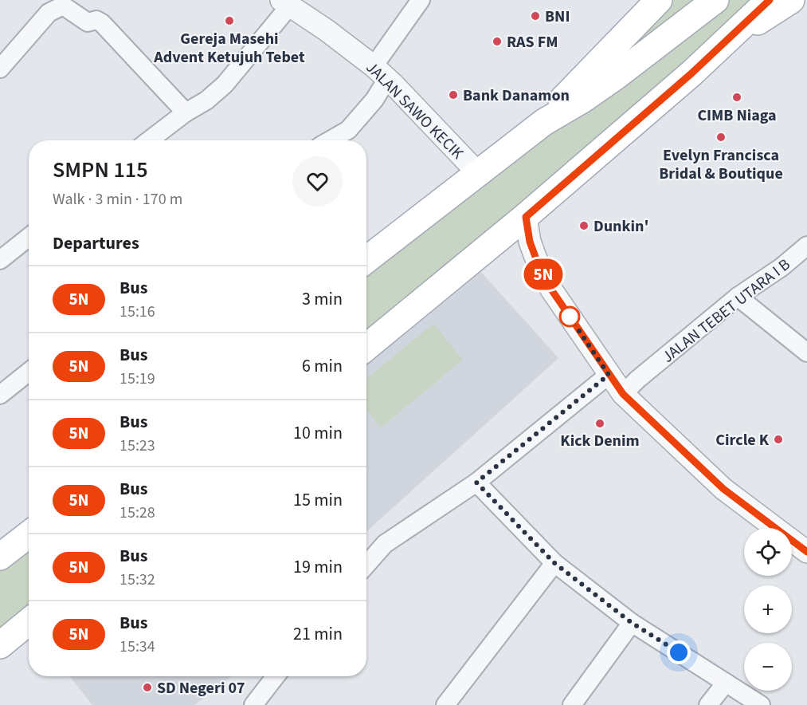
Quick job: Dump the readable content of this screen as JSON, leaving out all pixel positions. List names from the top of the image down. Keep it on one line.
{"streets":{"street":["JALAN SAWO KECIK","JALAN TEBET UTARA I B"]},"places":["BNI","Gereja Masehi Advent Ketujuh Tebet","RAS FM","Bank Danamon","CIMB Niaga","Evelyn Francisca Bridal & Boutique","Dunkin'","Kick Denim","Circle K","SD Negeri 07"],"lines":["bus line 5N"],"page":{"on_map":"5N","heading":[["SMPN 115","Walk · 3 min · 170 m"],"Departures"],"list":[{"mark":"5N","name":"Bus","note":"15:16","value":"3 min"},{"mark":"5N","name":"Bus","note":"15:19","value":"6 min"},{"mark":"5N","name":"Bus","note":"15:23","value":"10 min"},{"mark":"5N","name":"Bus","note":"15:28","value":"15 min"},{"mark":"5N","name":"Bus","note":"15:32","value":"19 min"},{"mark":"5N","name":"Bus","note":"15:34","value":"21 min"}],"map_buttons":["+","−"]}}
